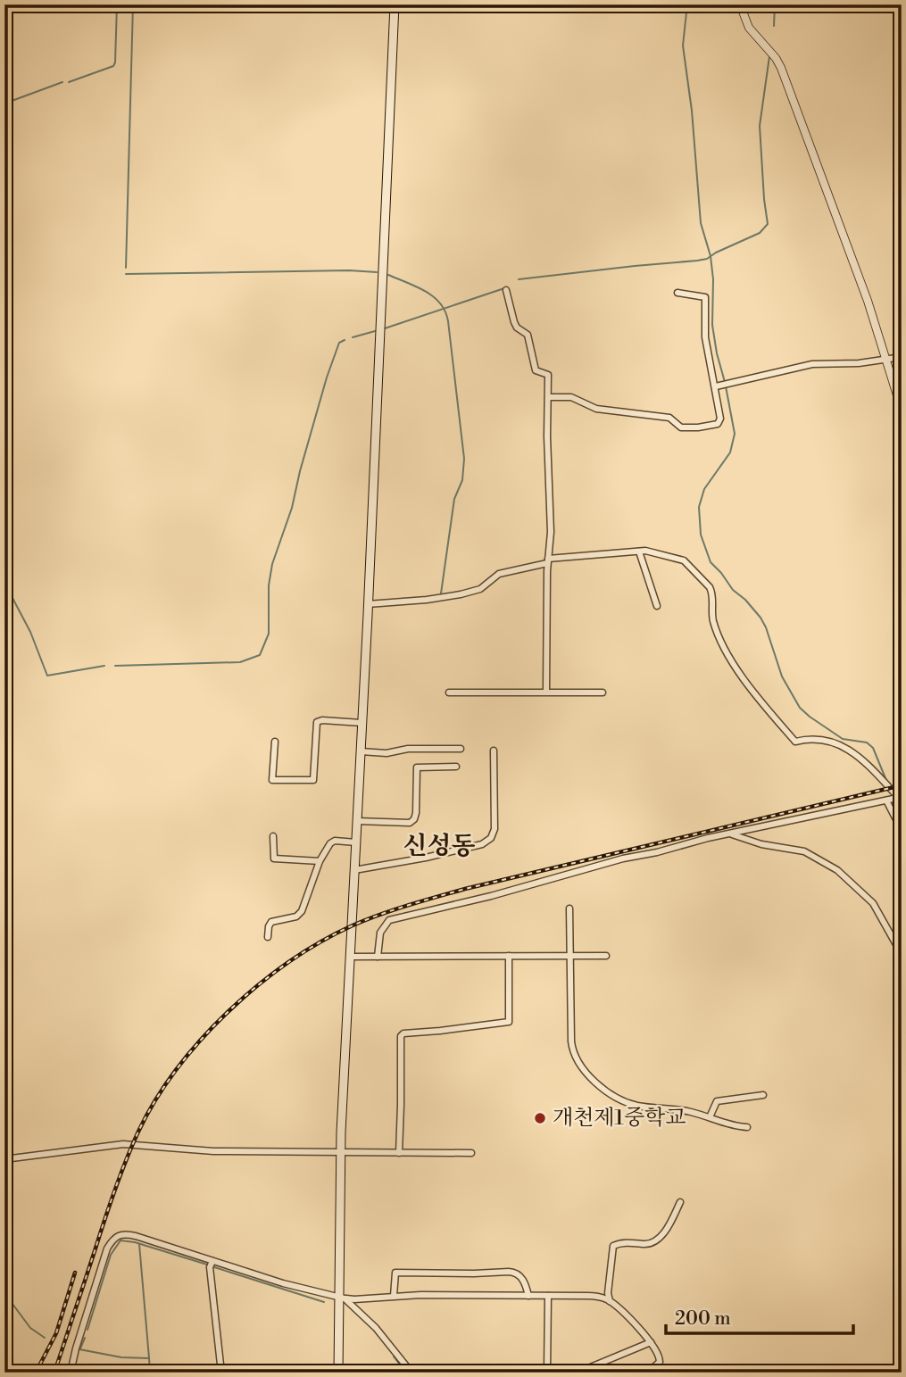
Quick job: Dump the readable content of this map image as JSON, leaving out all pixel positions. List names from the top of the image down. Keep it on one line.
{"districts":["신성동"],"places":["개천제1중학교"],"scale_bar":"200 m"}
